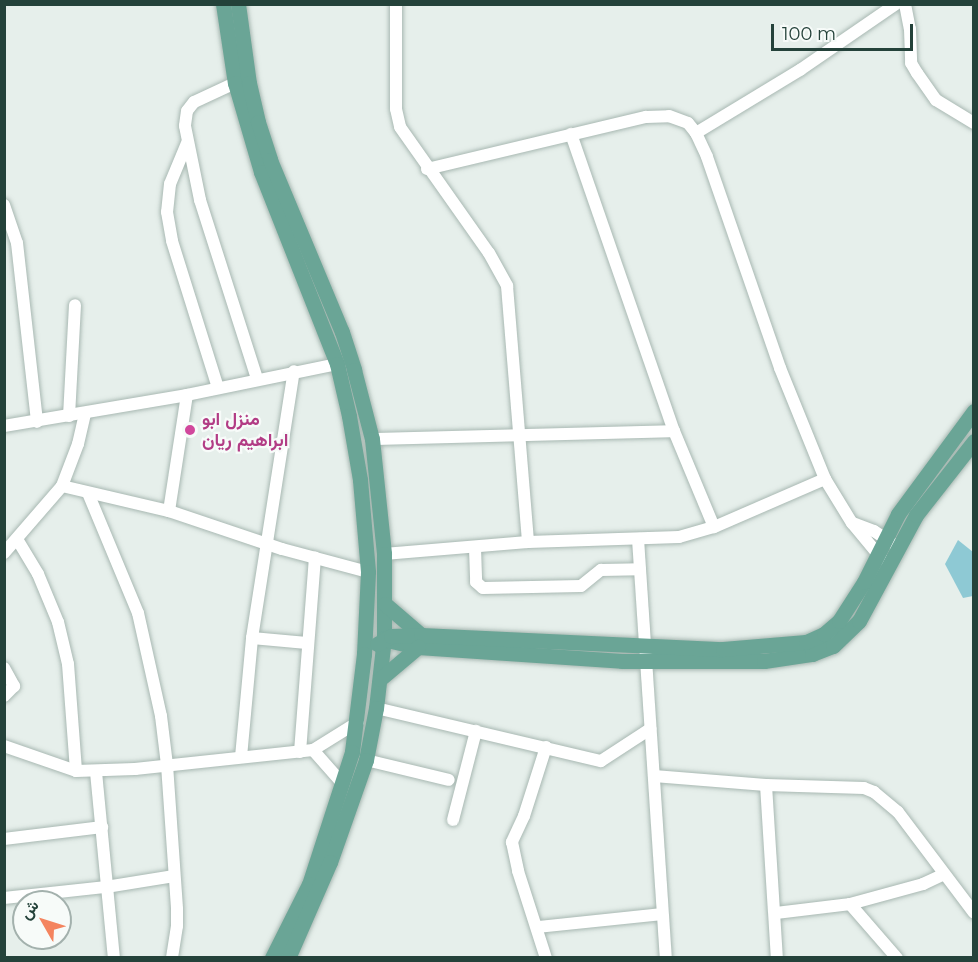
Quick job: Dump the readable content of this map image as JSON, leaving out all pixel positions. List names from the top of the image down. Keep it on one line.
{"places":["منزل ابو ابراهيم ريان"],"scale_bar":"100 m","north":"top left"}
